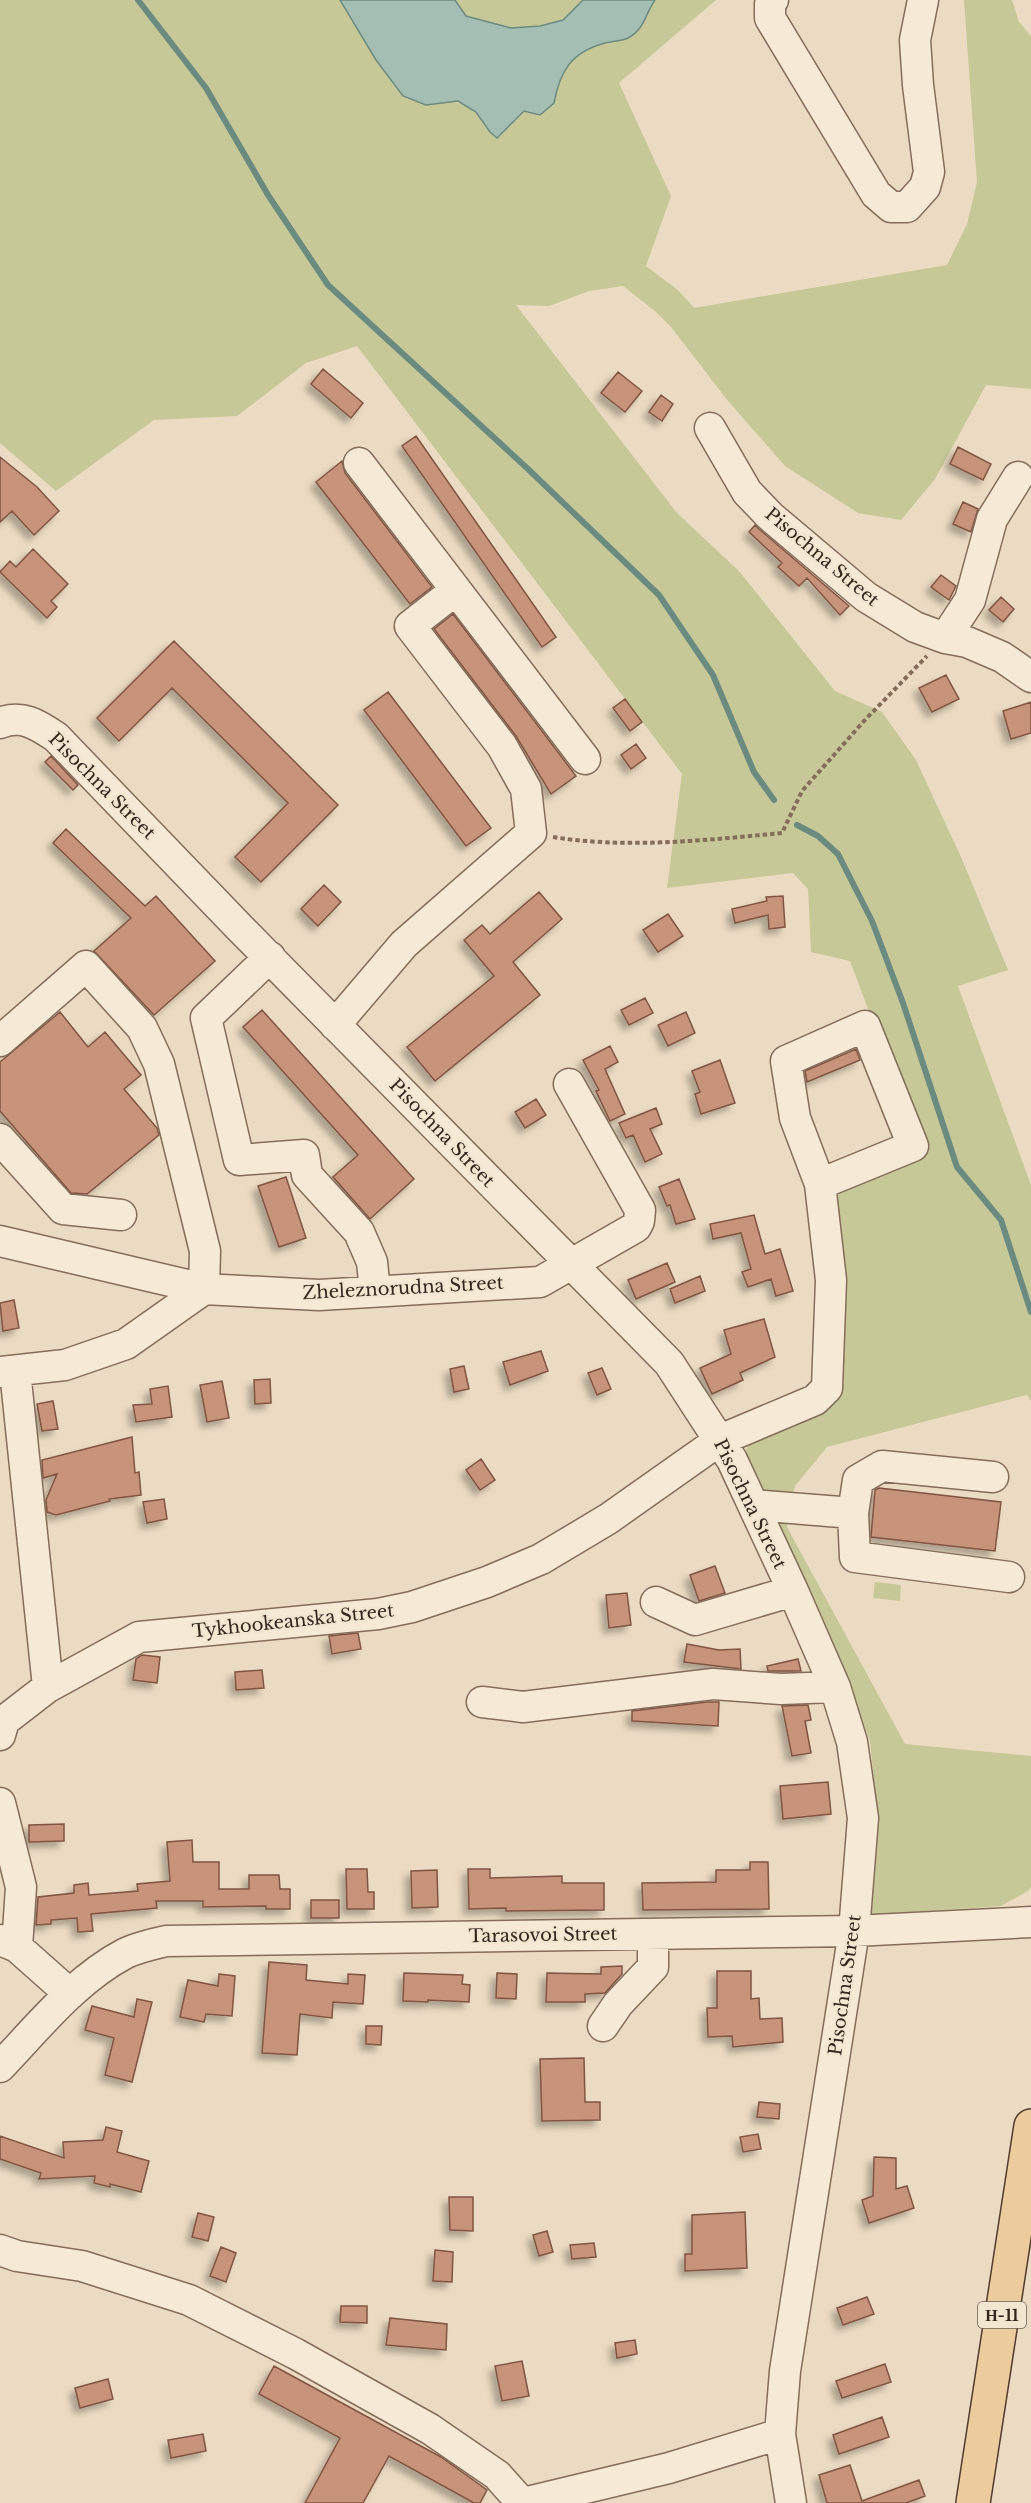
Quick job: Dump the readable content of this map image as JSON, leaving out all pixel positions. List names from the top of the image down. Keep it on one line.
{"streets":{"main road":["Н-11"],"street":["Pisochna Street","Zheleznorudna Street","Tykhookeanska Street","Tarasovoi Street"]},"crossings":[["Pisochna Street","Zheleznorudna Street"],["Pisochna Street","Tykhookeanska Street"],["Pisochna Street","Tarasovoi Street"]]}
